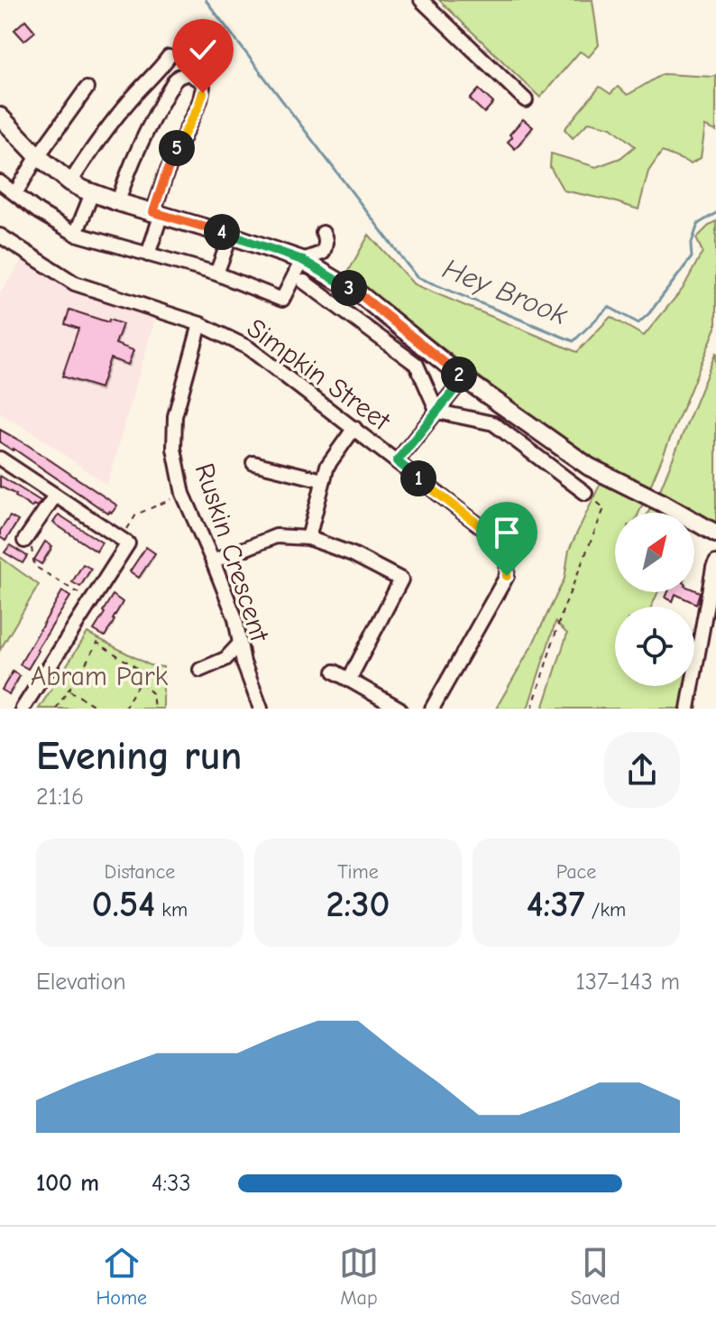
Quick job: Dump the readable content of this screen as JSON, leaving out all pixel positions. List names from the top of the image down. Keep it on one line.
{"streets":{"street":["Simpkin Street","Ruskin Crescent"]},"crossings":[["Simpkin Street","Ruskin Crescent"]],"water":["Hey Brook"],"parks":["Abram Park"],"north":"top right","page":{"pins":["5","4","3","2","1"],"heading":["Evening run","21:16"],"stats":[["Distance","0.54 km"],["Time","2:30"],["Pace","4:37 /km"]],"chart":["Elevation","137–143 m"],"list":[{"name":"100 m","note":"4:33"}],"tabs":["Home","Map","Saved"]}}
